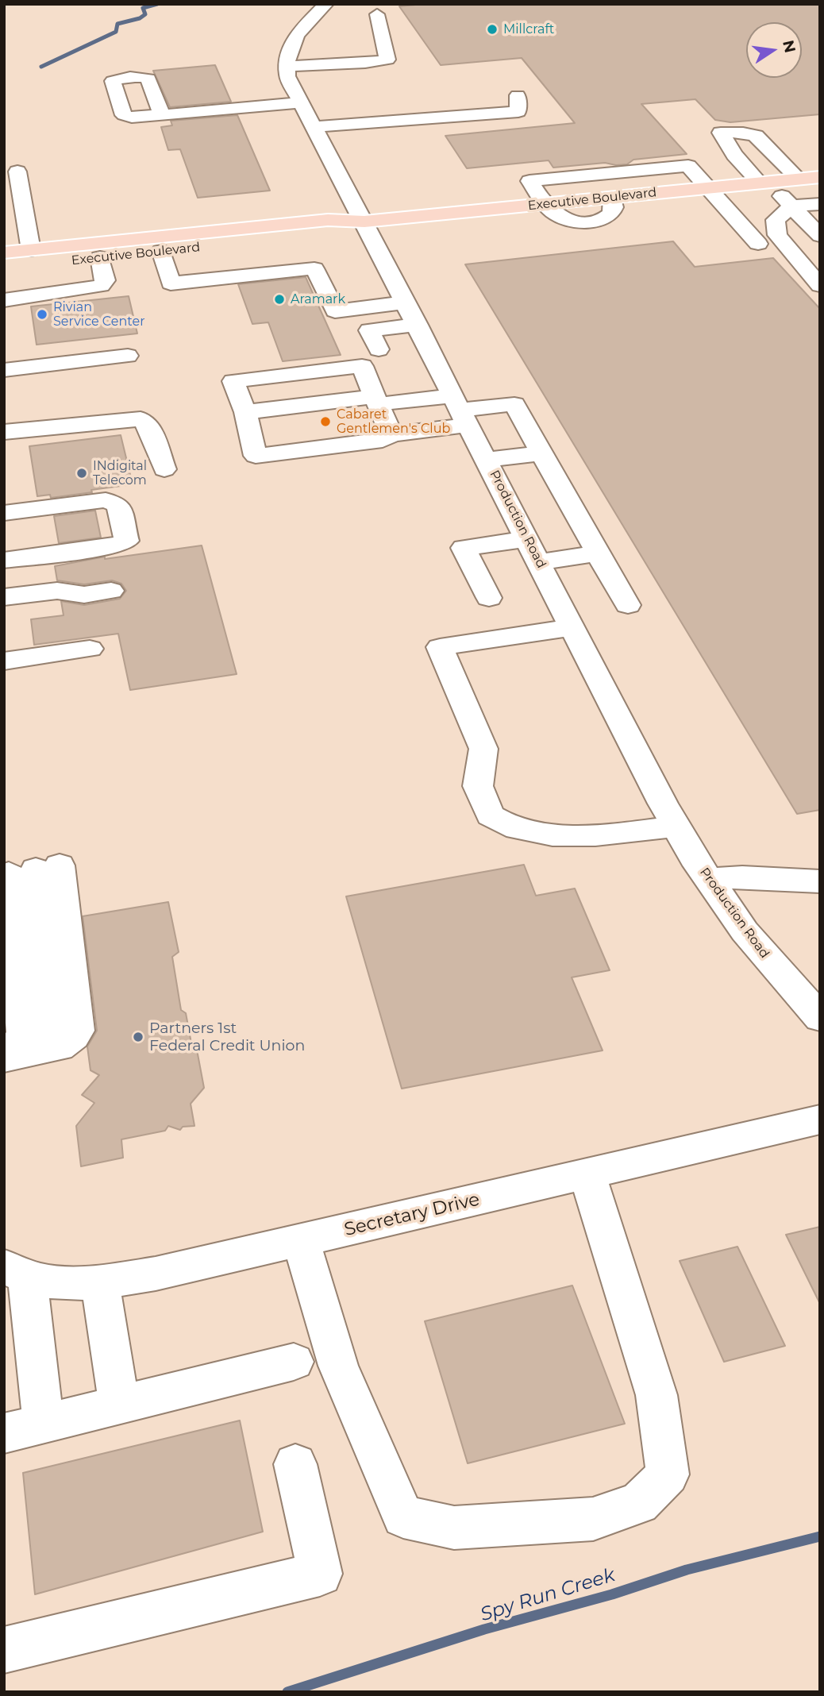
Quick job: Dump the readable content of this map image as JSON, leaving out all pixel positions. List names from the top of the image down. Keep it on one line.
{"streets":{"main road":["Executive Boulevard"],"street":["Production Road","Secretary Drive"]},"crossings":[["Executive Boulevard","Production Road"]],"water":["Spy Run Creek"],"places":["Millcraft","Aramark","Rivian Service Center","Cabaret Gentlemen's Club","INdigital Telecom","Partners 1st Federal Credit Union"],"north":"right"}
